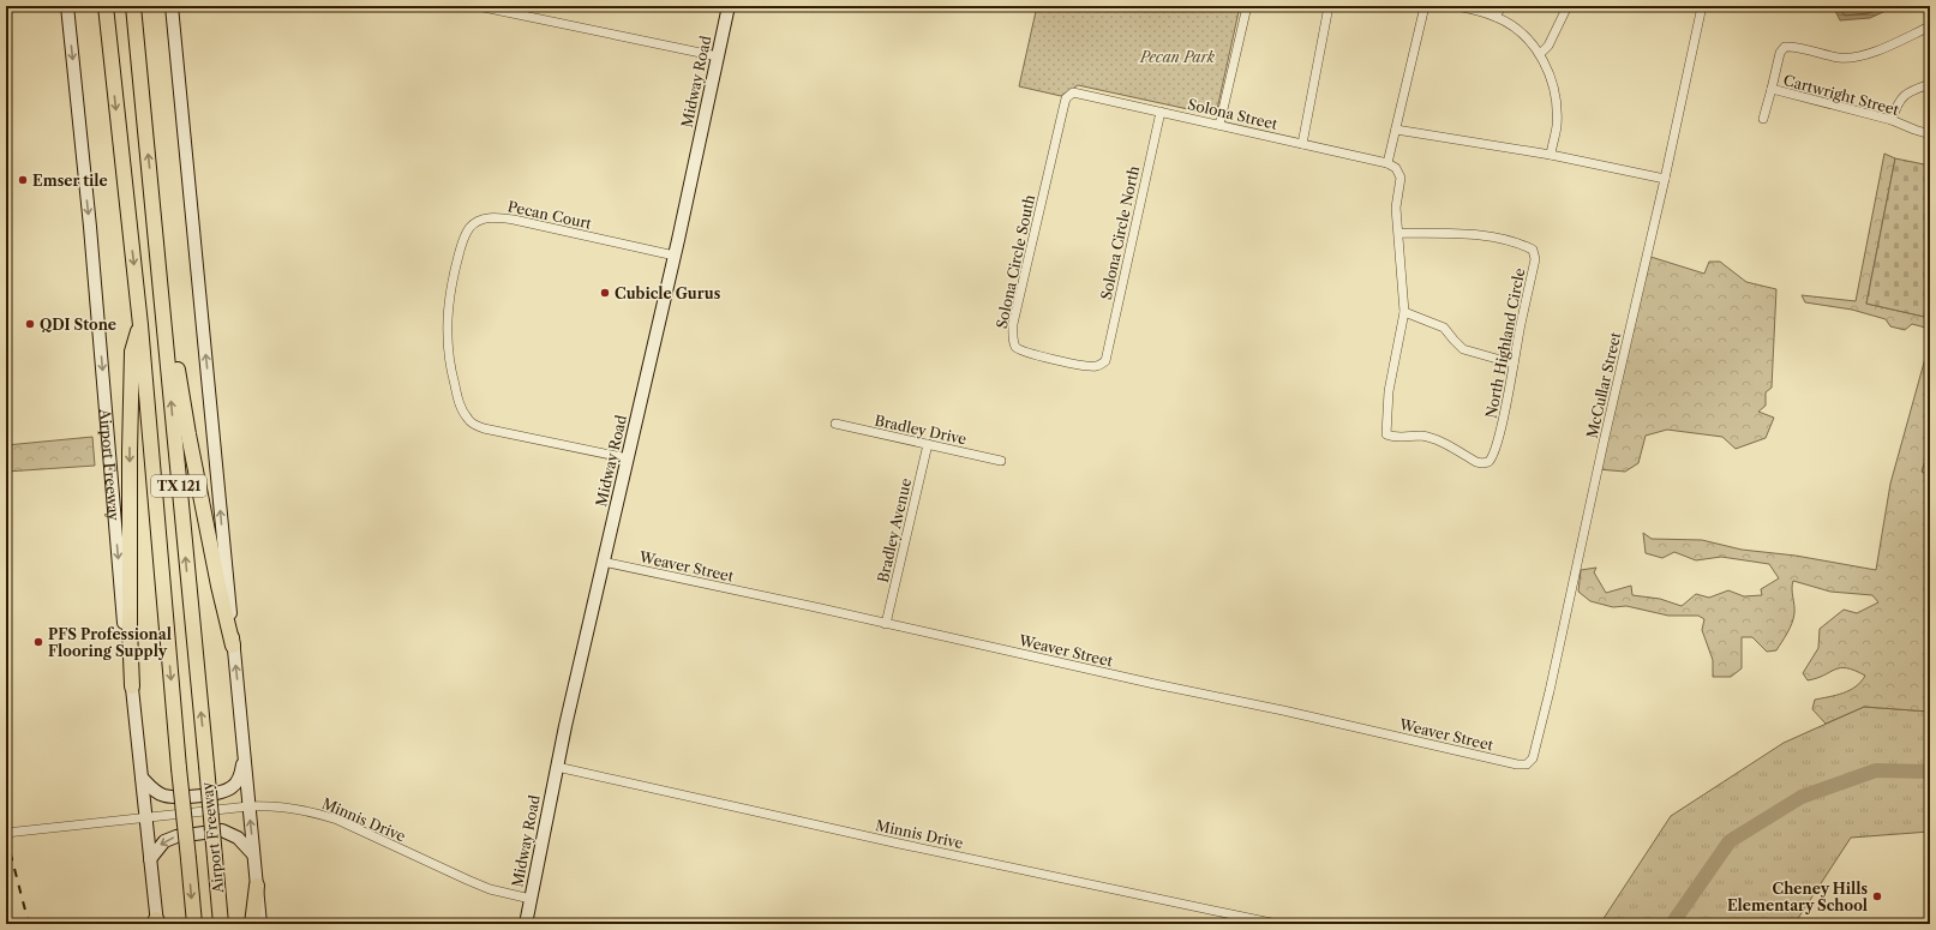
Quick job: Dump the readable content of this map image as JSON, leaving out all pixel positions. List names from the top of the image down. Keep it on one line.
{"streets":{"highway":["Airport Freeway","TX 121"],"main road":["Midway Road"],"street":["Cartwright Street","Solona Street","Pecan Court","Solona Circle North","Solona Circle South","North Highland Circle","McCullar Street","Bradley Drive","Bradley Avenue","Weaver Street","Minnis Drive"]},"crossings":[["Midway Road","Pecan Court"],["Midway Road","Weaver Street"],["Midway Road","Minnis Drive"],["Solona Street","Solona Circle North"],["Solona Street","Solona Circle South"],["Solona Circle North","Solona Circle South"],["McCullar Street","Weaver Street"],["Bradley Drive","Bradley Avenue"],["Airport Freeway","Minnis Drive"],["Bradley Avenue","Weaver Street"]],"parks":["Pecan Park"],"places":["Emser tile","Cubicle Gurus","QDI Stone","PFS Professional Flooring Supply","Cheney Hills Elementary School"]}
